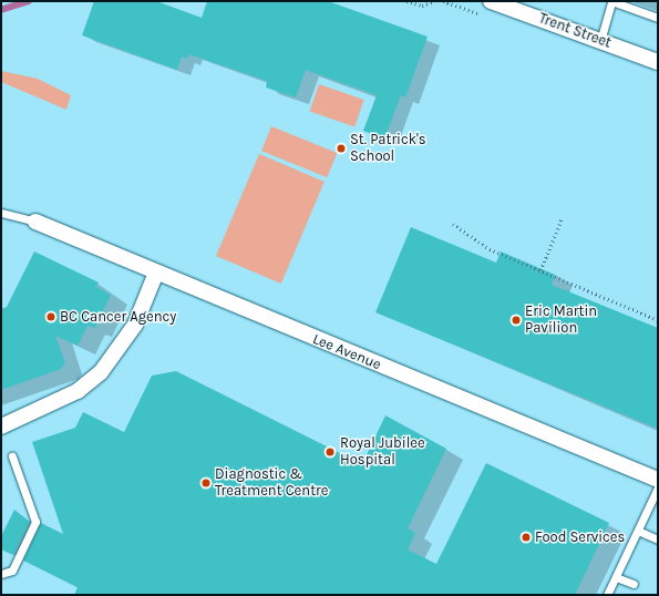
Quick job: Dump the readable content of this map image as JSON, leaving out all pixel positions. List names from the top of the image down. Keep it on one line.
{"streets":{"street":["Trent Street","Lee Avenue"]},"places":["St. Patrick's School","BC Cancer Agency","Eric Martin Pavilion","Royal Jubilee Hospital","Diagnostic & Treatment Centre","Food Services"]}
